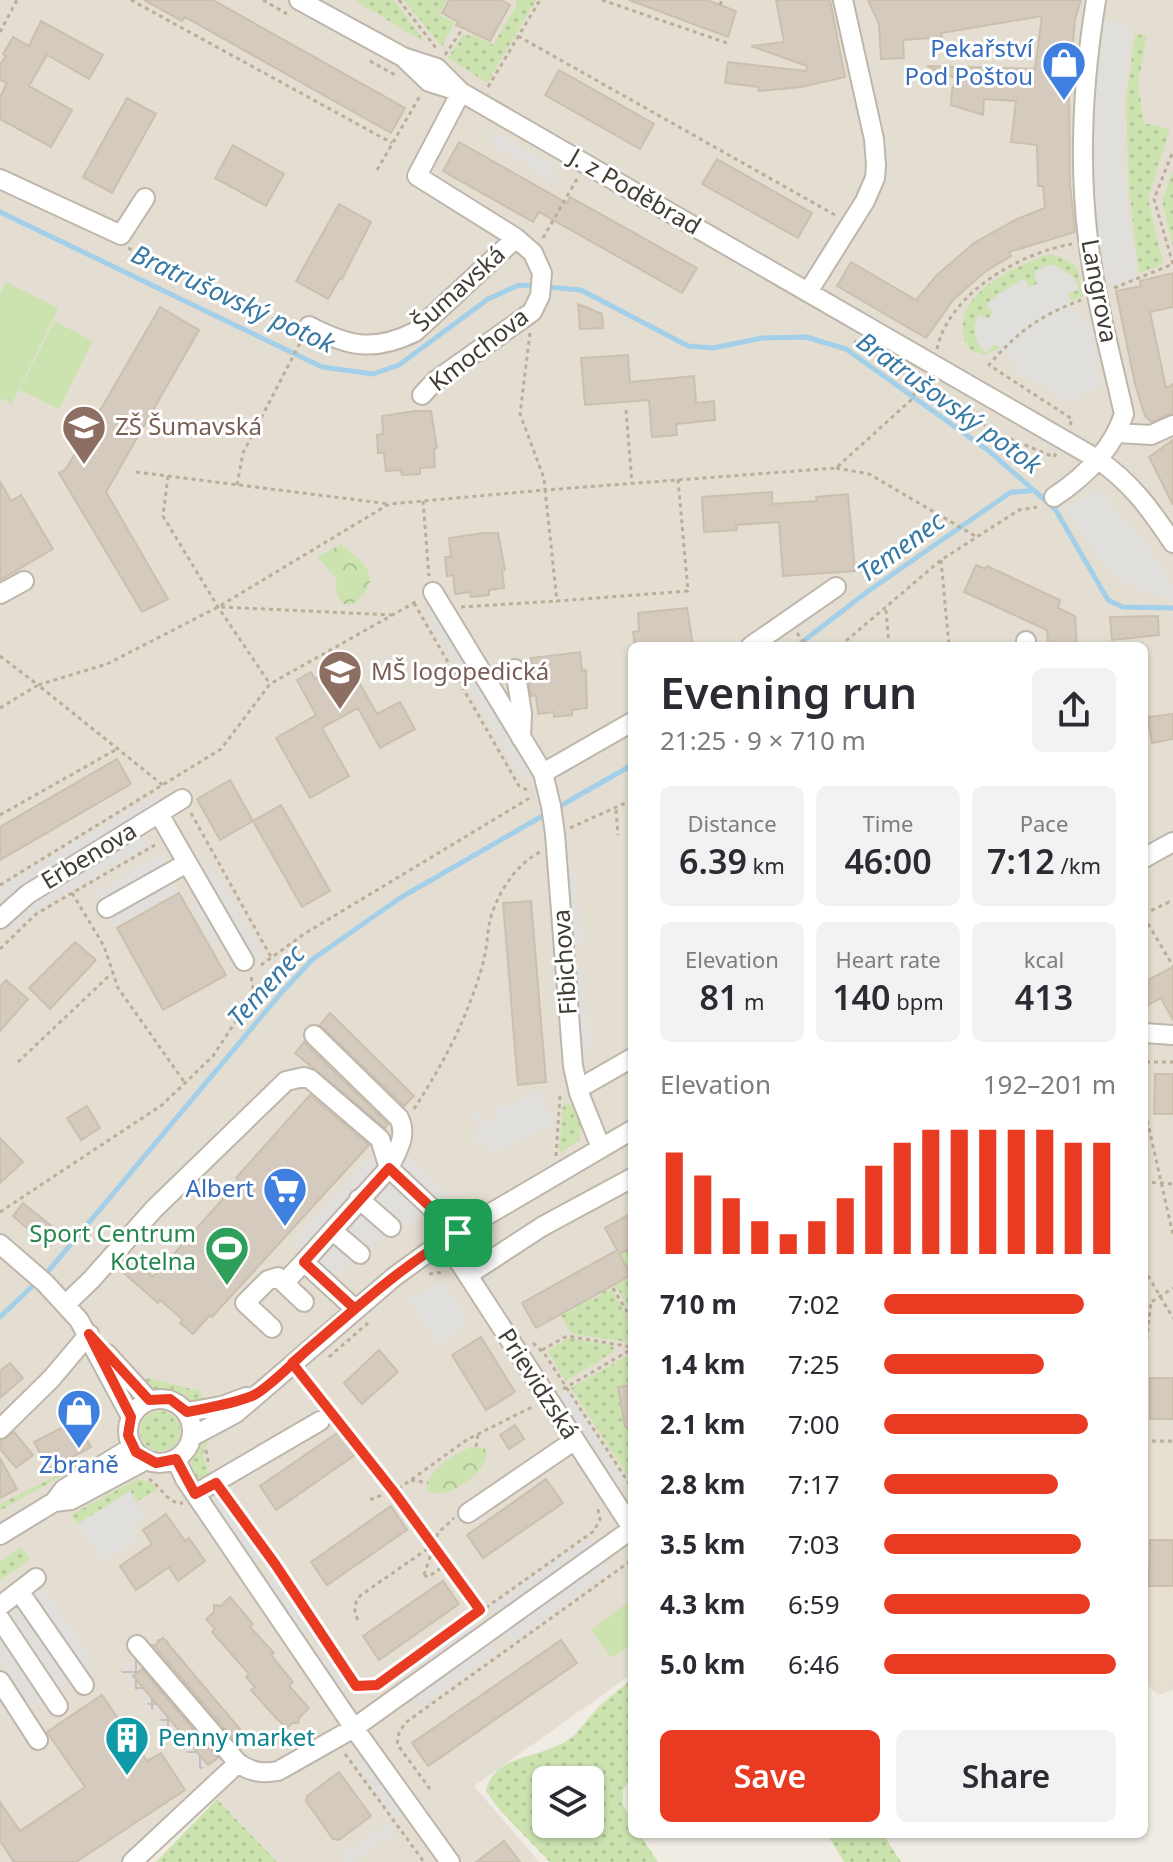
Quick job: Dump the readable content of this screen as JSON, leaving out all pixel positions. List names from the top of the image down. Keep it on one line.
{"streets":{"street":["J. z Poděbrad","Šumavská","Langrova","Kmochova","Erbenova","Fibichova","Prievidzská"]},"crossings":[["J. z Poděbrad","Kmochova"],["Šumavská","Kmochova"]],"water":["Bratrušovský potok","Temenec"],"places":{"shop":["Pekařství Pod Poštou","Zbraně"],"school or university":["ZŠ Šumavská","MŠ logopedická"],"supermarket":["Albert"],"sports":["Sport Centrum Kotelna"],"building":["Penny market"]},"page":{"heading":["Evening run","21:25 · 9 × 710 m"],"stats":[["Distance","6.39 km"],["Time","46:00"],["Pace","7:12 /km"],["Elevation","81 m"],["Heart rate","140 bpm"],["kcal","413"]],"chart":["Elevation","192–201 m"],"list":[{"name":"710 m","note":"7:02"},{"name":"1.4 km","note":"7:25"},{"name":"2.1 km","note":"7:00"},{"name":"2.8 km","note":"7:17"},{"name":"3.5 km","note":"7:03"},{"name":"4.3 km","note":"6:59"},{"name":"5.0 km","note":"6:46"}],"buttons":["Save","Share"]}}
